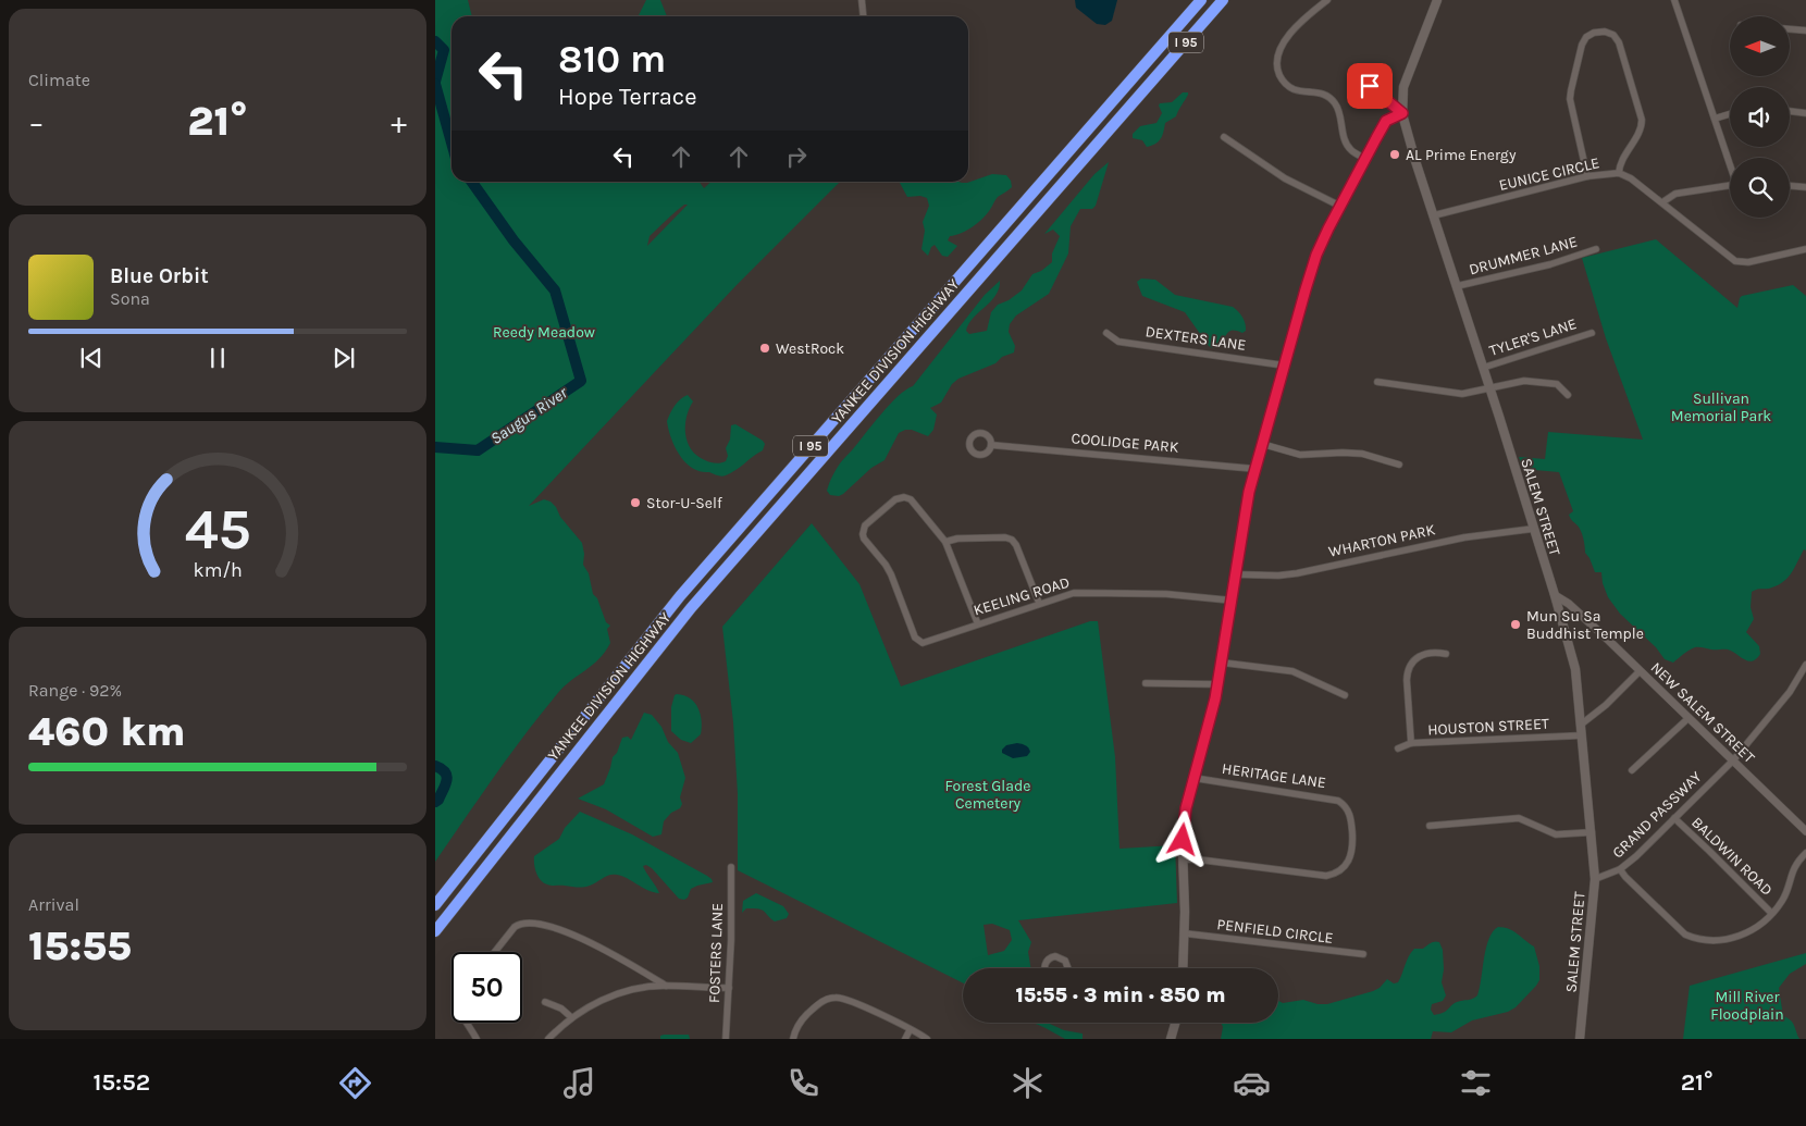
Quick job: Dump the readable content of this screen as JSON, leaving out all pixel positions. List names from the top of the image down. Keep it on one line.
{"streets":{"highway":["I 95","YANKEE DIVISION HIGHWAY"],"main road":["SALEM STREET"],"street":["EUNICE CIRCLE","DRUMMER LANE","TYLER'S LANE","DEXTERS LANE","COOLIDGE PARK","WHARTON PARK","KEELING ROAD","NEW SALEM STREET","HOUSTON STREET","HERITAGE LANE","GRAND PASSWAY","BALDWIN ROAD","PENFIELD CIRCLE","FOSTERS LANE"]},"crossings":[["EUNICE CIRCLE","SALEM STREET"],["DRUMMER LANE","SALEM STREET"],["TYLER'S LANE","SALEM STREET"],["SALEM STREET","WHARTON PARK"],["SALEM STREET","NEW SALEM STREET"],["SALEM STREET","HOUSTON STREET"],["SALEM STREET","GRAND PASSWAY"],["NEW SALEM STREET","GRAND PASSWAY"],["GRAND PASSWAY","BALDWIN ROAD"]],"water":["Saugus River"],"parks":["Reedy Meadow","Sullivan Memorial Park","Forest Glade Cemetery","Mill River Floodplain"],"places":["AL Prime Energy","WestRock","Stor-U-Self","Mun Su Sa Buddhist Temple"],"north":"left","page":{"tile":["Climate",["Range · 92%","460 km"],["Arrival","15:55"]],"turn":["810 m","Hope Terrace"],"heat":["−","21°","+"],"song":["Blue Orbit","Sona"],"limit":"50","trip":"15:55 · 3 min · 850 m","tabs":["15:52","21°"],"gauge":["45","km/h"]}}
